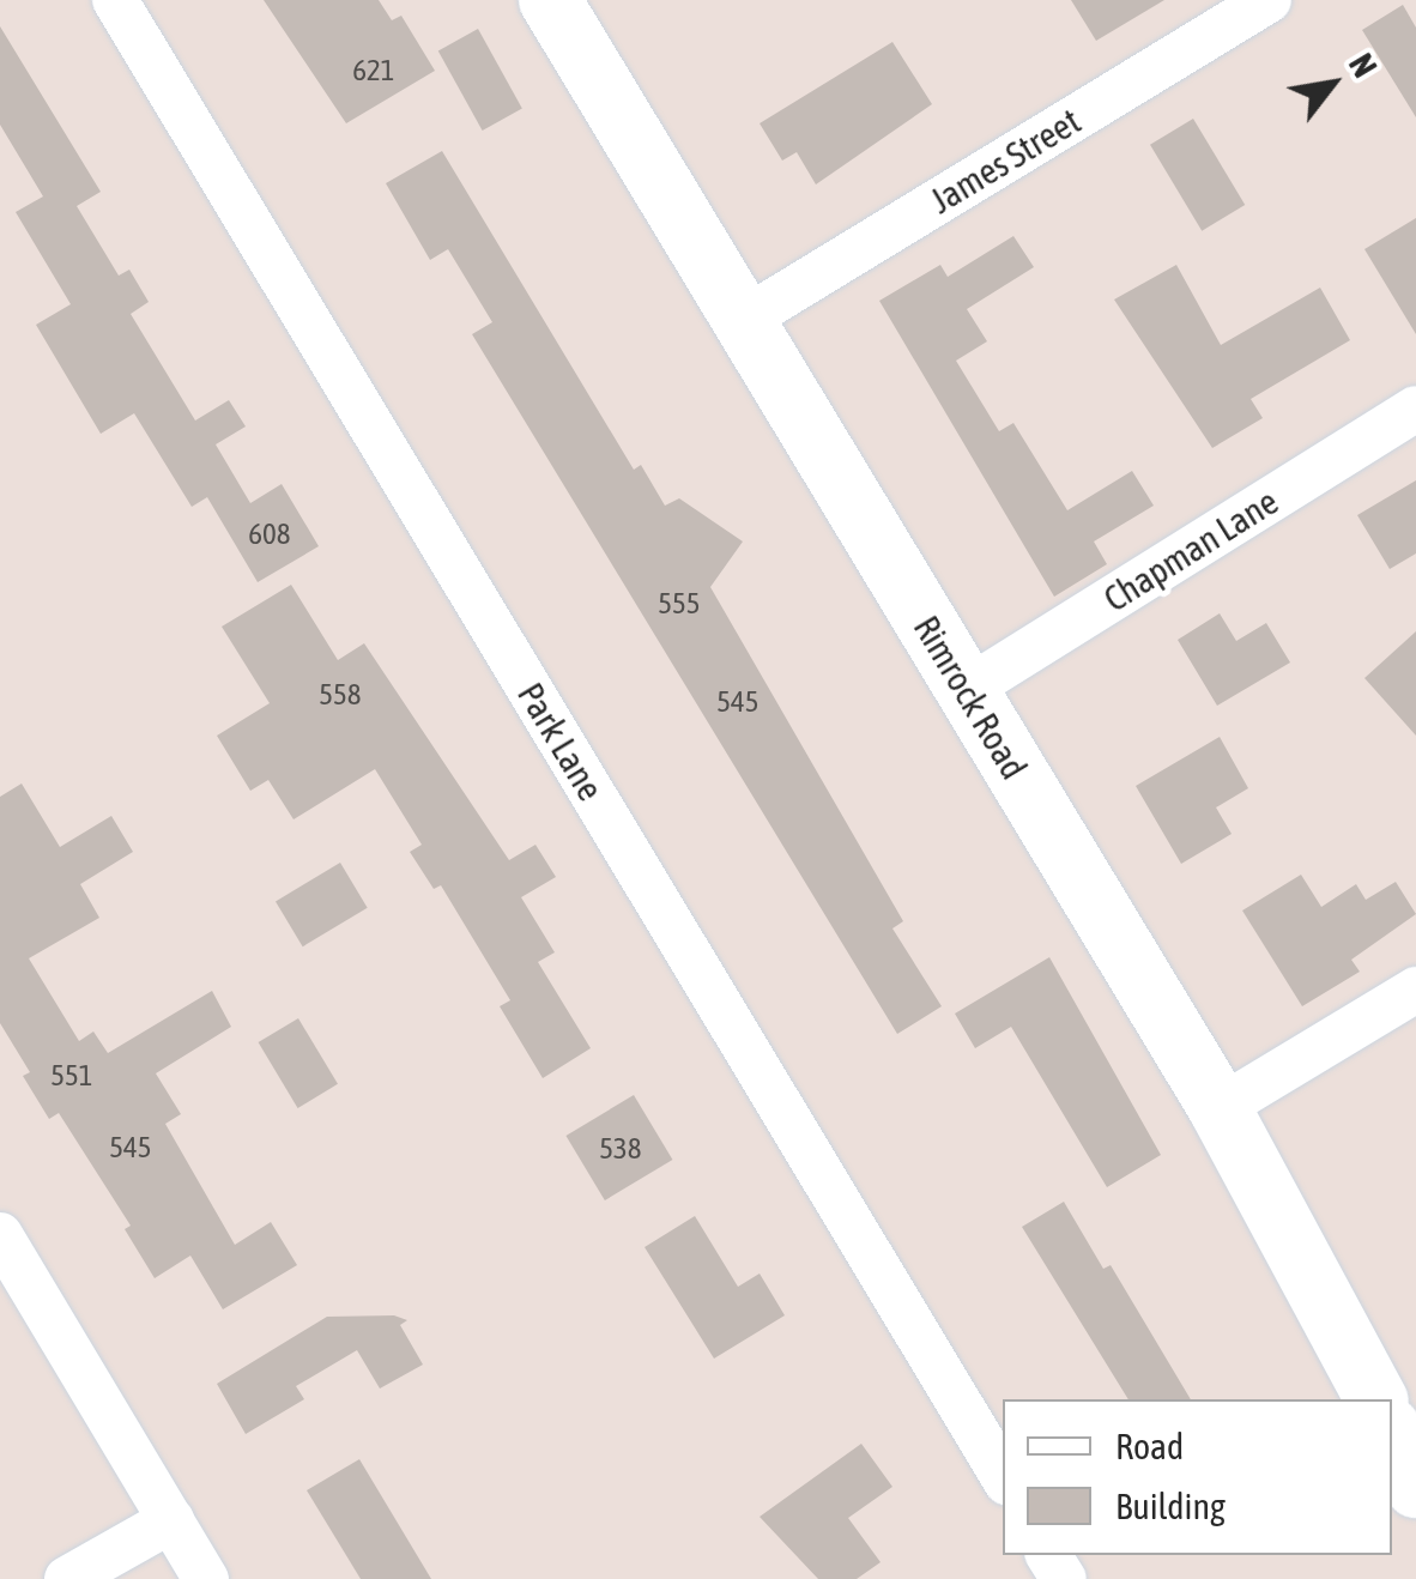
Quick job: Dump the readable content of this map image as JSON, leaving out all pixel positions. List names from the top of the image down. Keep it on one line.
{"streets":{"main road":["Rimrock Road"],"street":["James Street","Chapman Lane","Park Lane"]},"crossings":[["James Street","Rimrock Road"],["Chapman Lane","Rimrock Road"]],"house_numbers":["621","608","555","558","545","551","545","538"],"legend":["Road","Building"],"north":"top right"}
